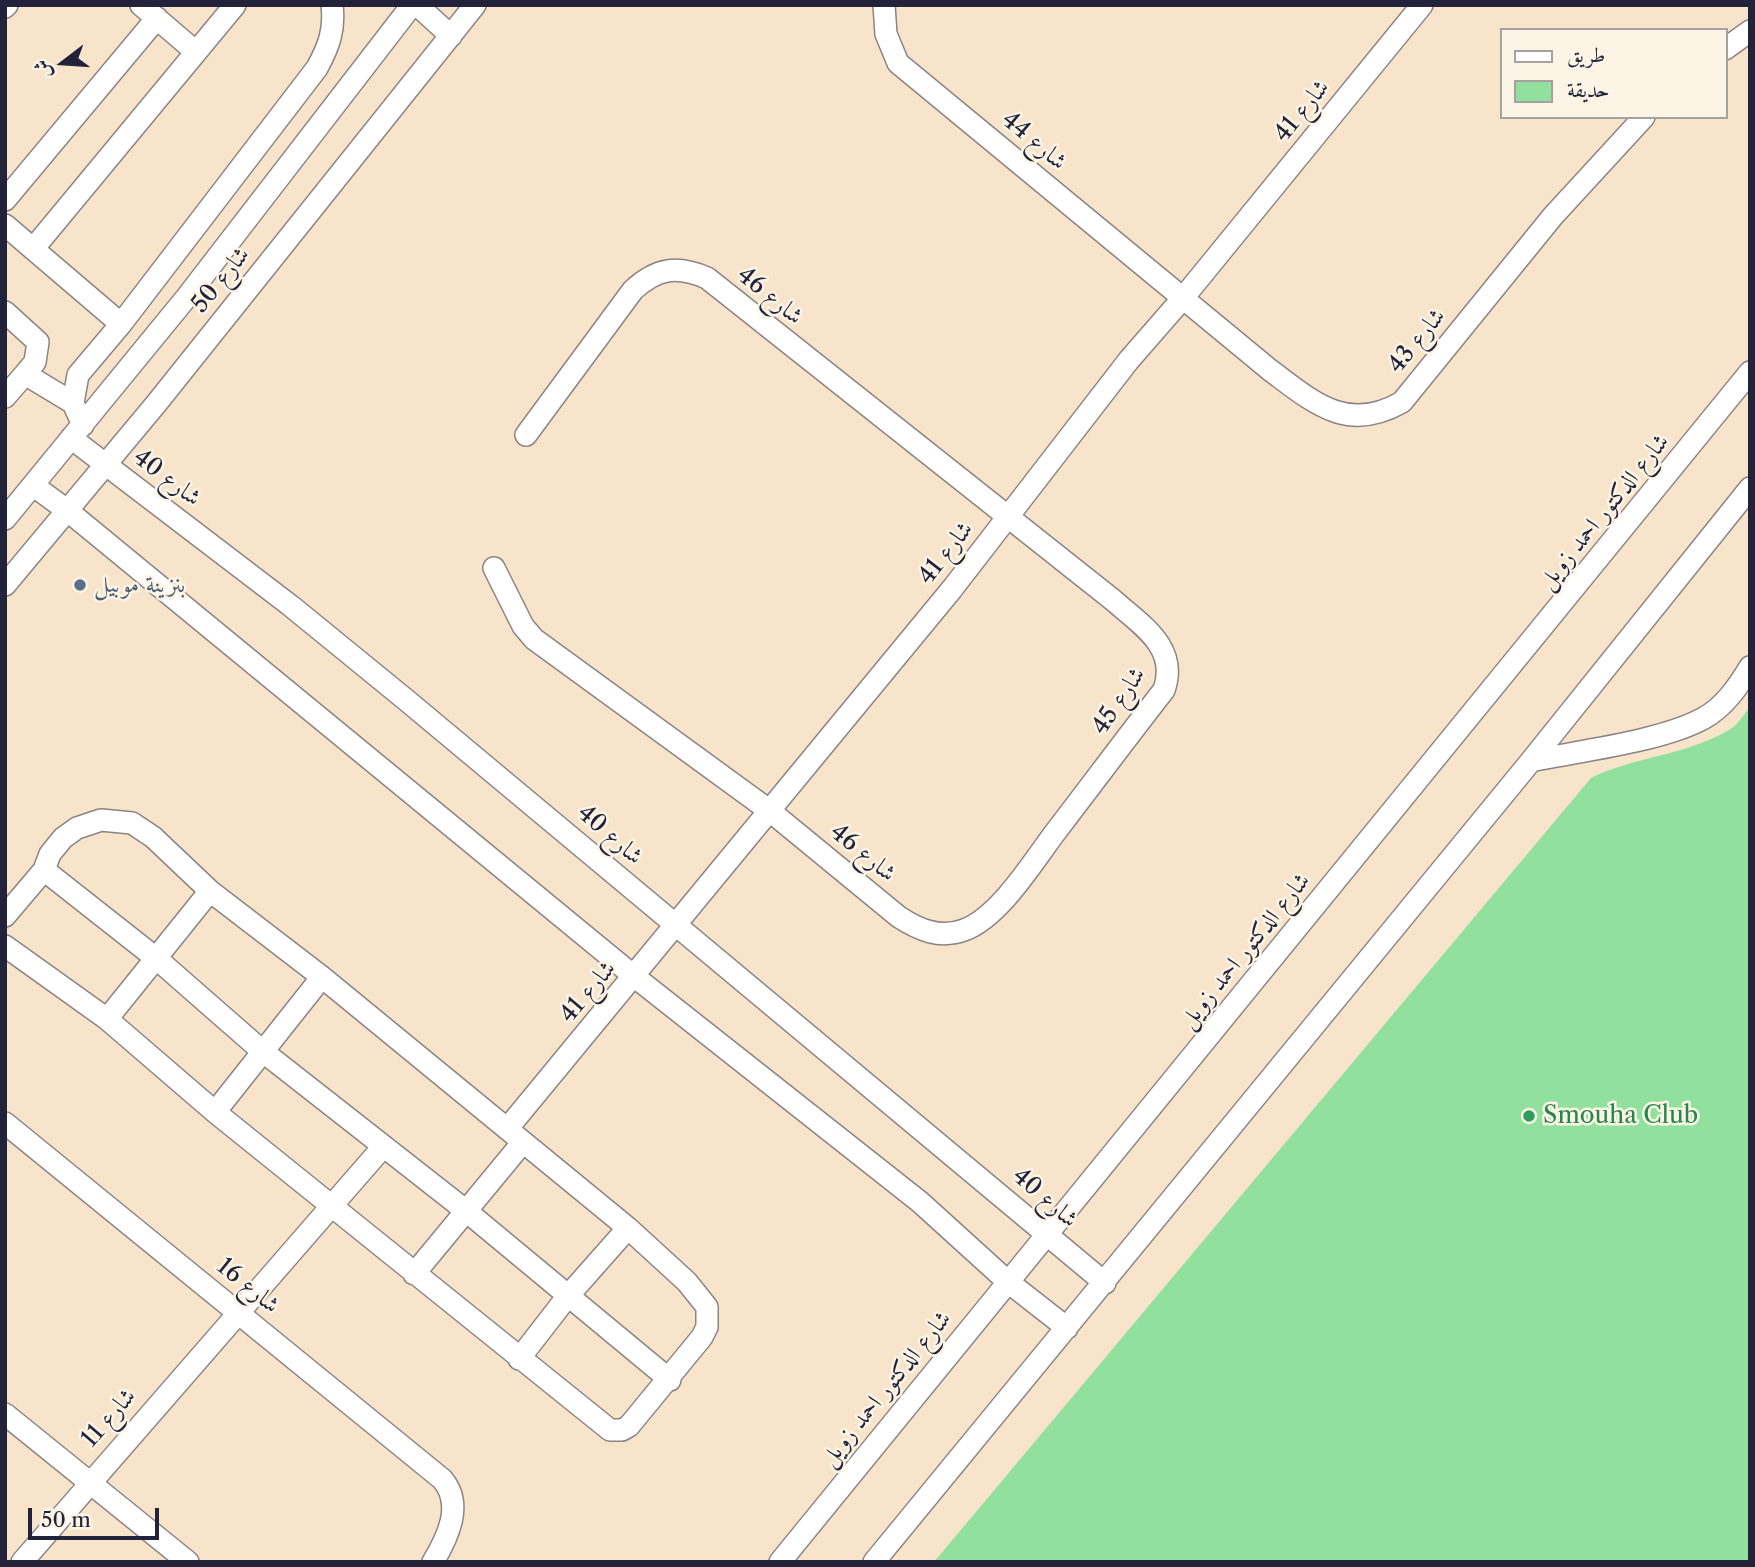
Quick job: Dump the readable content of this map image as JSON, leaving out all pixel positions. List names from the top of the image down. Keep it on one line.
{"streets":{"street":["شارع 41","شارع 44","شارع 50","شارع 46","شارع 43","شارع 40","شارع الدكتور احمد زويل","شارع 45","شارع 16","شارع 11"]},"crossings":[["شارع 41","شارع 44"],["شارع 41","شارع 46"],["شارع 41","شارع 43"],["شارع 41","شارع 40"],["شارع 41","شارع 45"],["شارع 44","شارع 43"],["شارع 50","شارع 40"],["شارع 46","شارع 45"],["شارع 40","شارع الدكتور احمد زويل"],["شارع 16","شارع 11"]],"places":["بنزينة موبيل","Smouha Club"],"legend":["طريق","حديقة"],"scale_bar":"50 m","north":"left"}
